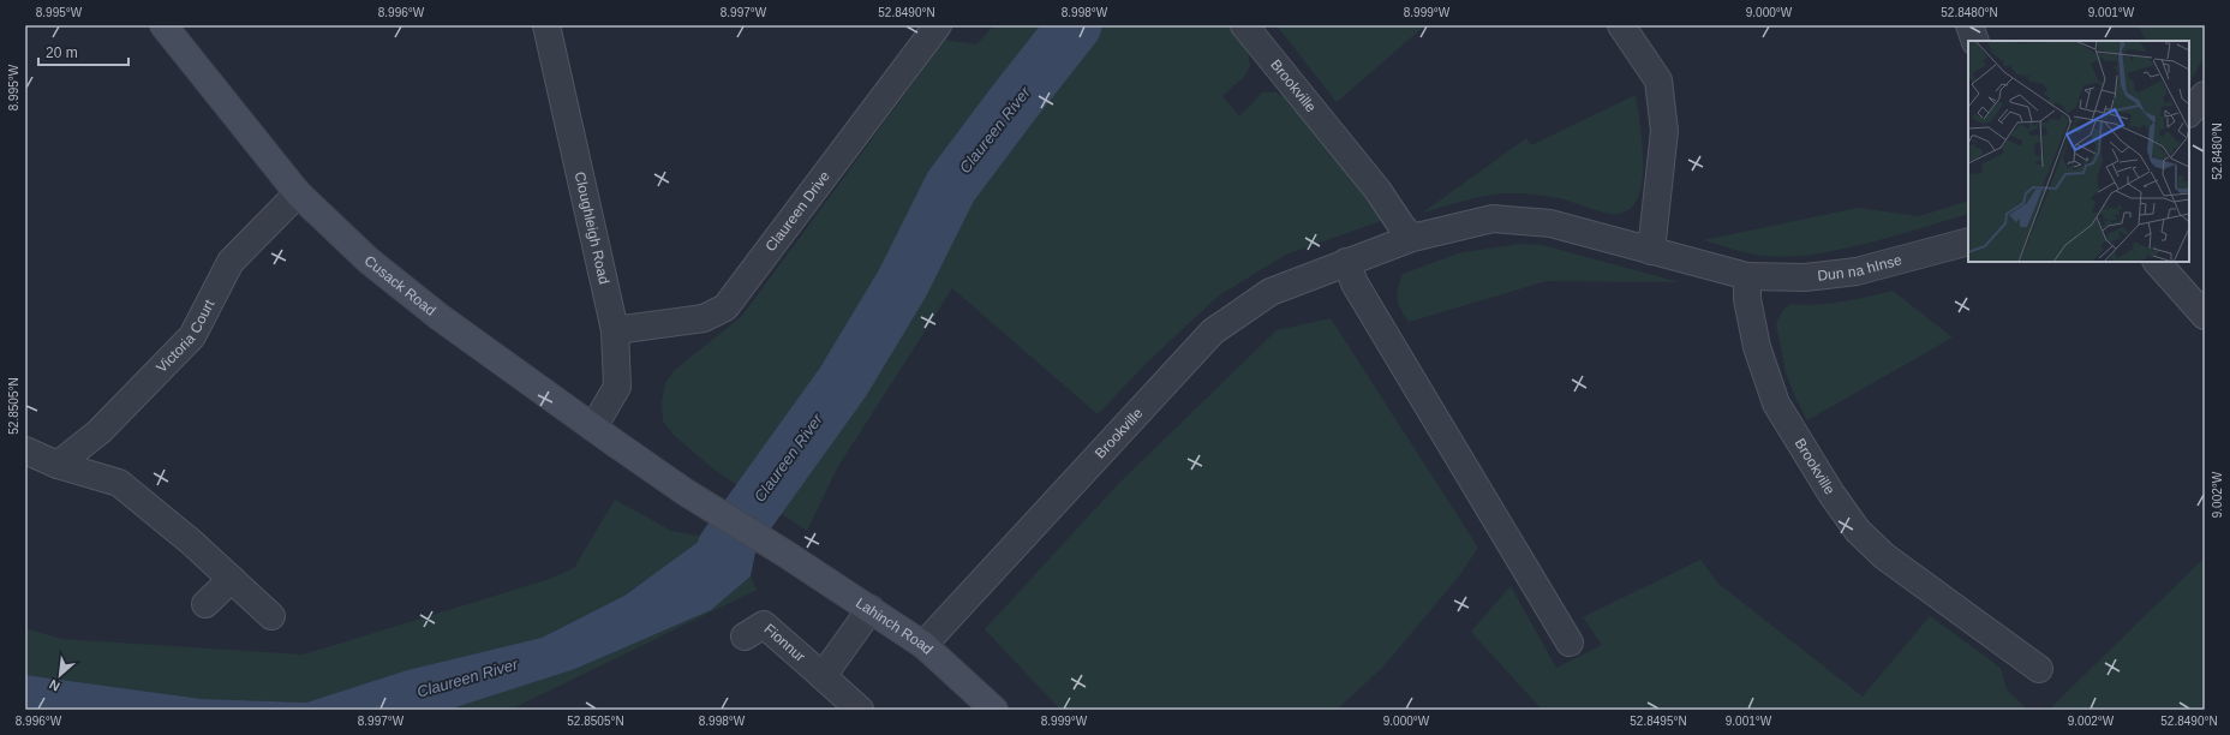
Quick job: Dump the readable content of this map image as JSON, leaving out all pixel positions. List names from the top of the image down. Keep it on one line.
{"streets":{"main road":["Cusack Road","Lahinch Road"],"street":["Brookville","Claureen Drive","Cloughleigh Road","Dun na hInse","Victoria Court","Fionnur"]},"crossings":[["Brookville","Dun na hInse"],["Brookville","Lahinch Road"],["Claureen Drive","Cloughleigh Road"],["Cloughleigh Road","Cusack Road"],["Cusack Road","Victoria Court"],["Cusack Road","Lahinch Road"]],"water":["Claureen River"],"scale_bar":"20 m","north":"bottom left","coordinates":["8.995°W","8.996°W","8.997°W","52.8490°N","8.998°W","8.999°W","9.000°W","52.8480°N","9.001°W","52.8505°N","9.002°W","52.8495°N"]}
